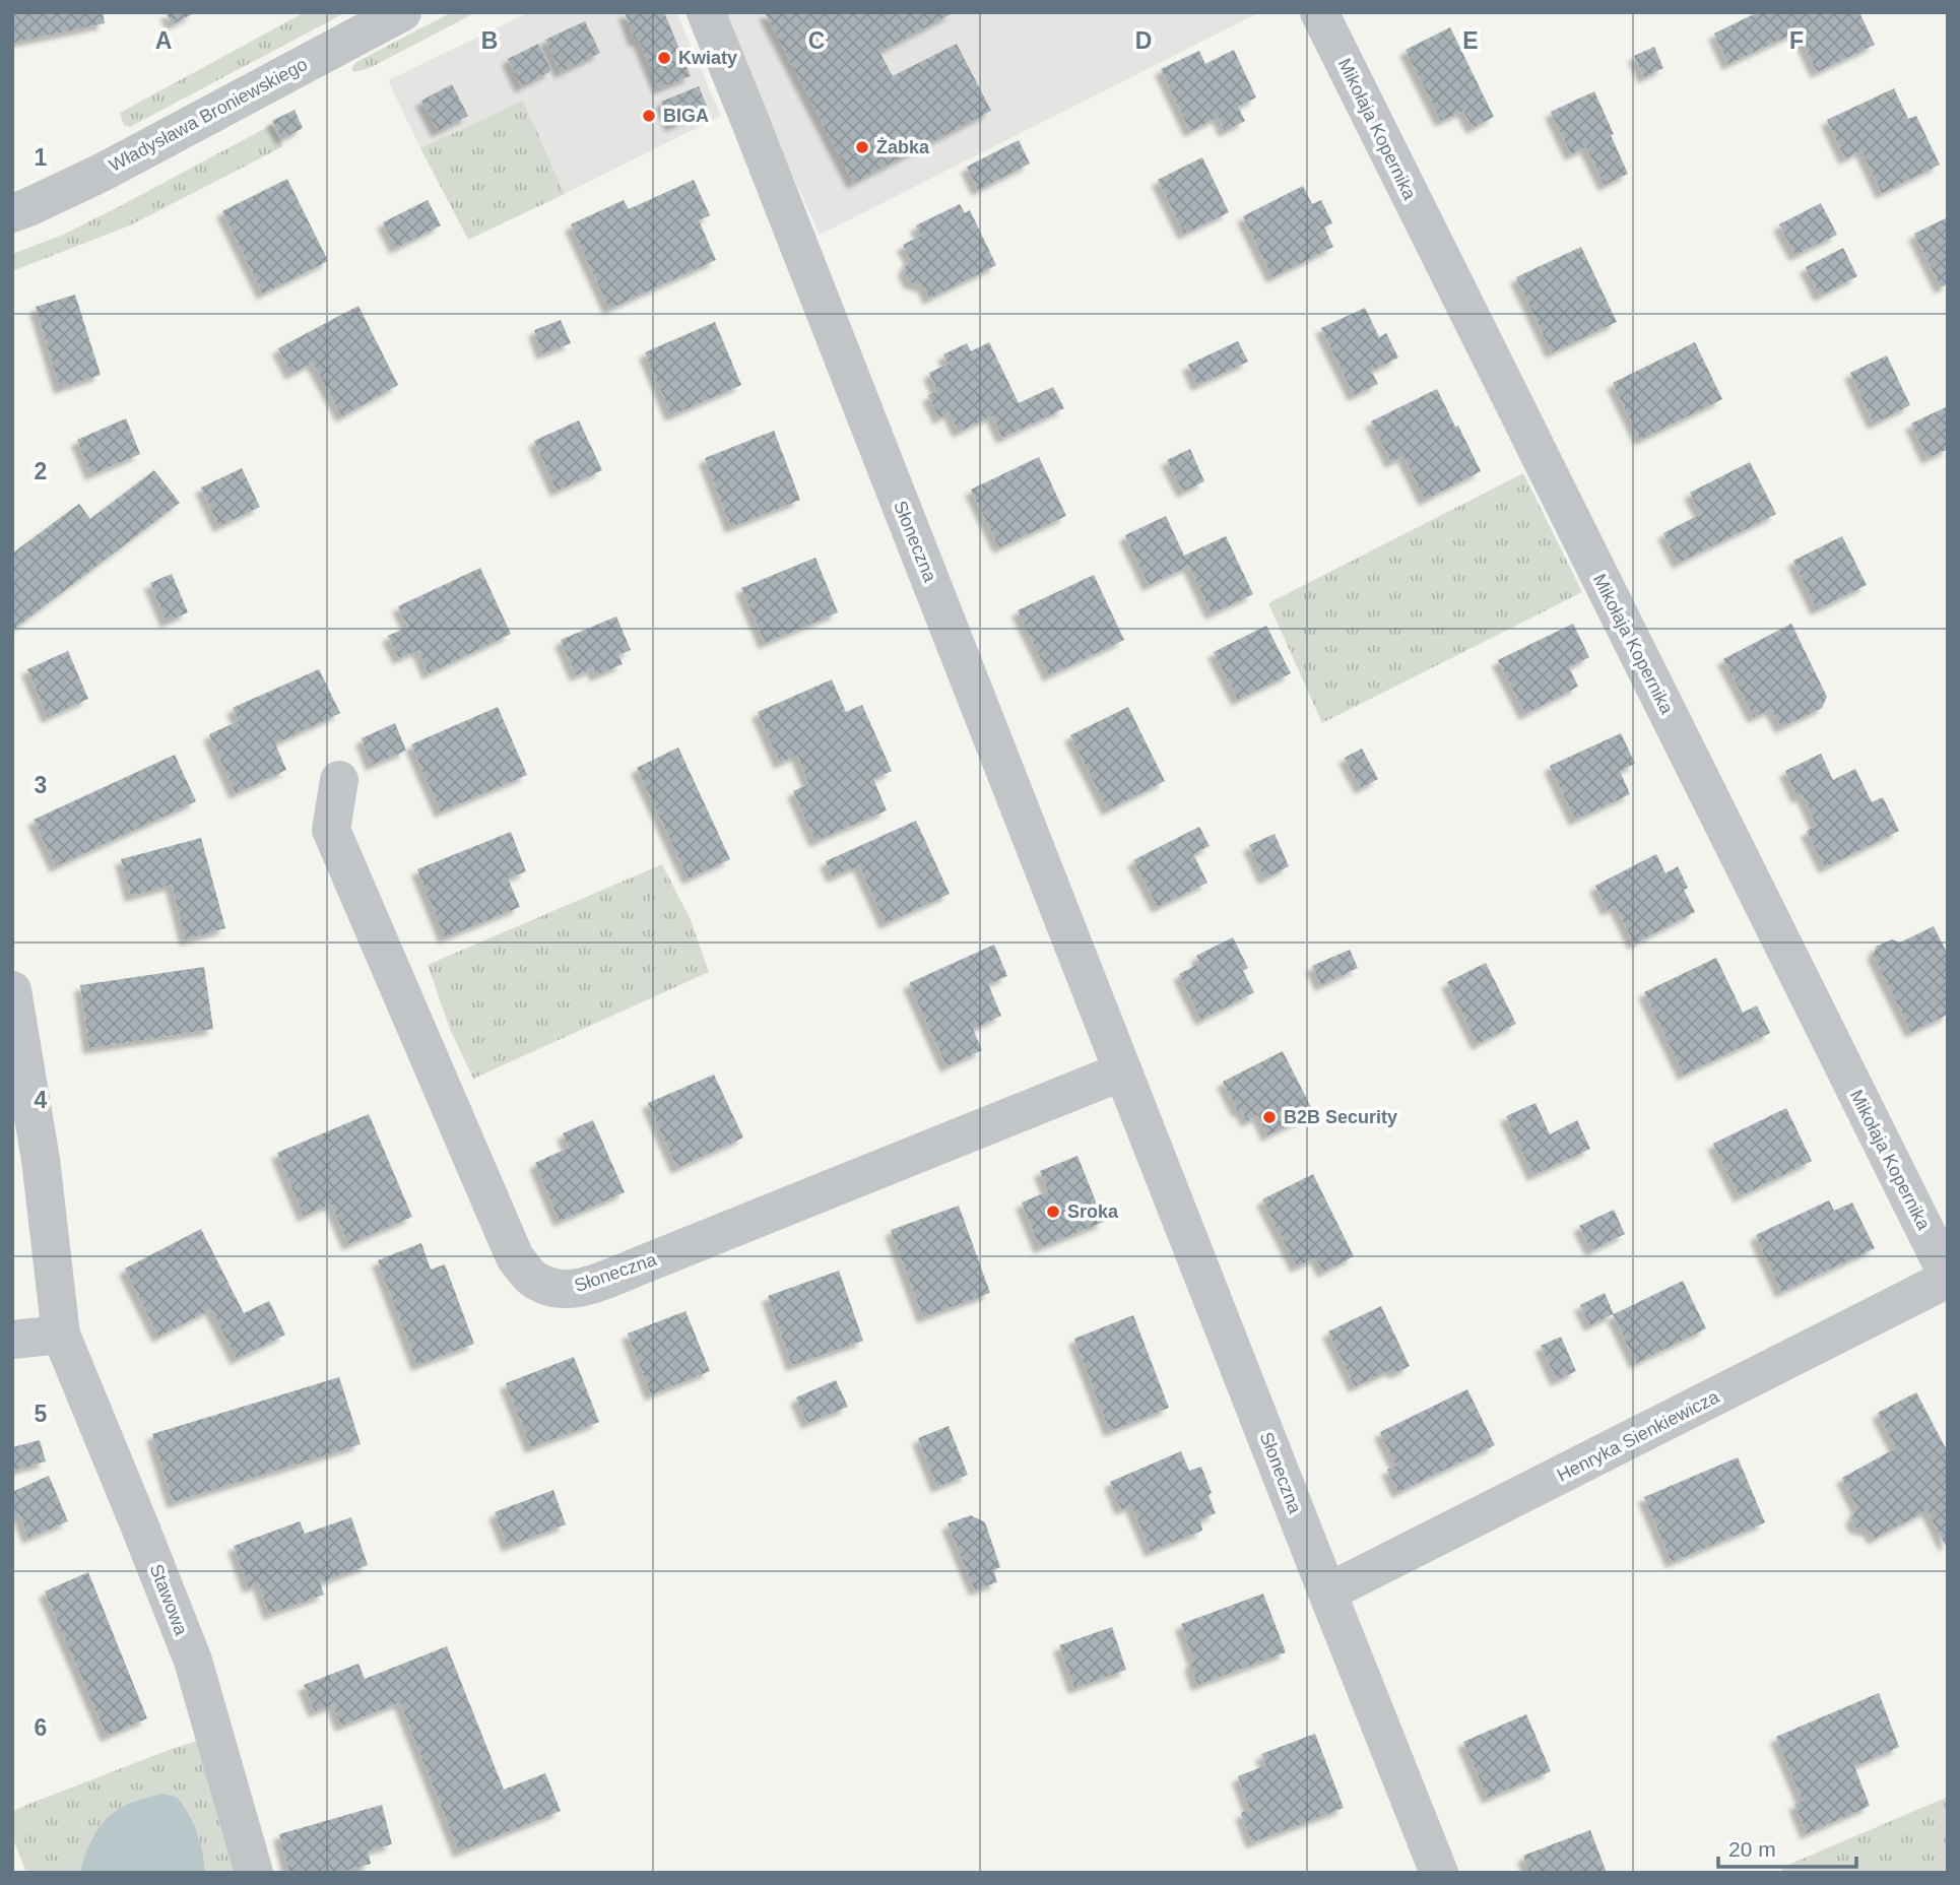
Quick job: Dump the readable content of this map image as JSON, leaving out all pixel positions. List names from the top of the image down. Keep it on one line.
{"streets":{"street":["Władysława Broniewskiego","Mikołaja Kopernika","Słoneczna","Henryka Sienkiewicza","Stawowa"]},"crossings":[["Mikołaja Kopernika","Henryka Sienkiewicza"],["Słoneczna","Henryka Sienkiewicza"]],"places":["Kwiaty","BIGA","Żabka","B2B Security","Sroka"],"scale_bar":"20 m","grid":{"columns":["A","B","C","D","E","F"],"rows":["1","2","3","4","5","6"]}}
